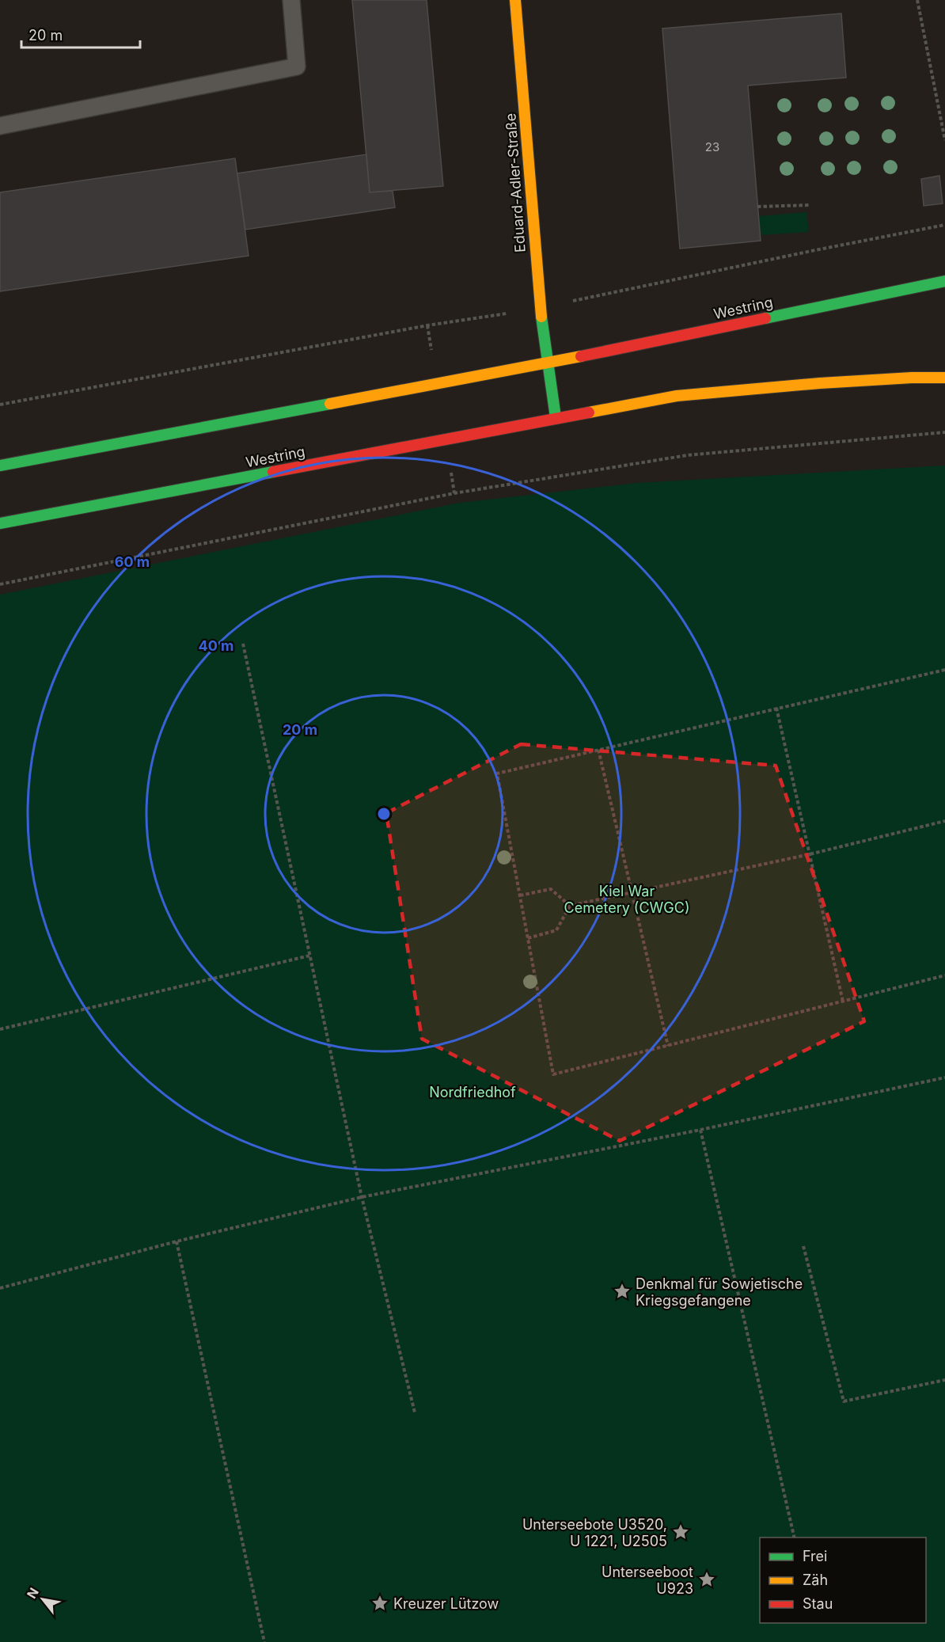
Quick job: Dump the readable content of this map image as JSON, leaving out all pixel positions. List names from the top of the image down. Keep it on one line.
{"streets":{"main road":["Eduard-Adler-Straße","Westring"]},"crossings":[["Eduard-Adler-Straße","Westring"]],"parks":["Kiel War Cemetery (CWGC)","Nordfriedhof"],"places":{"place":["Denkmal für Sowjetische Kriegsgefangene","Unterseebote U3520, U 1221, U2505","Unterseeboot U923","Kreuzer Lützow"]},"house_numbers":["23"],"legend":["Frei","Zäh","Stau"],"scale_bar":"20 m","north":"top left","rings":["60 m","40 m","20 m"]}
